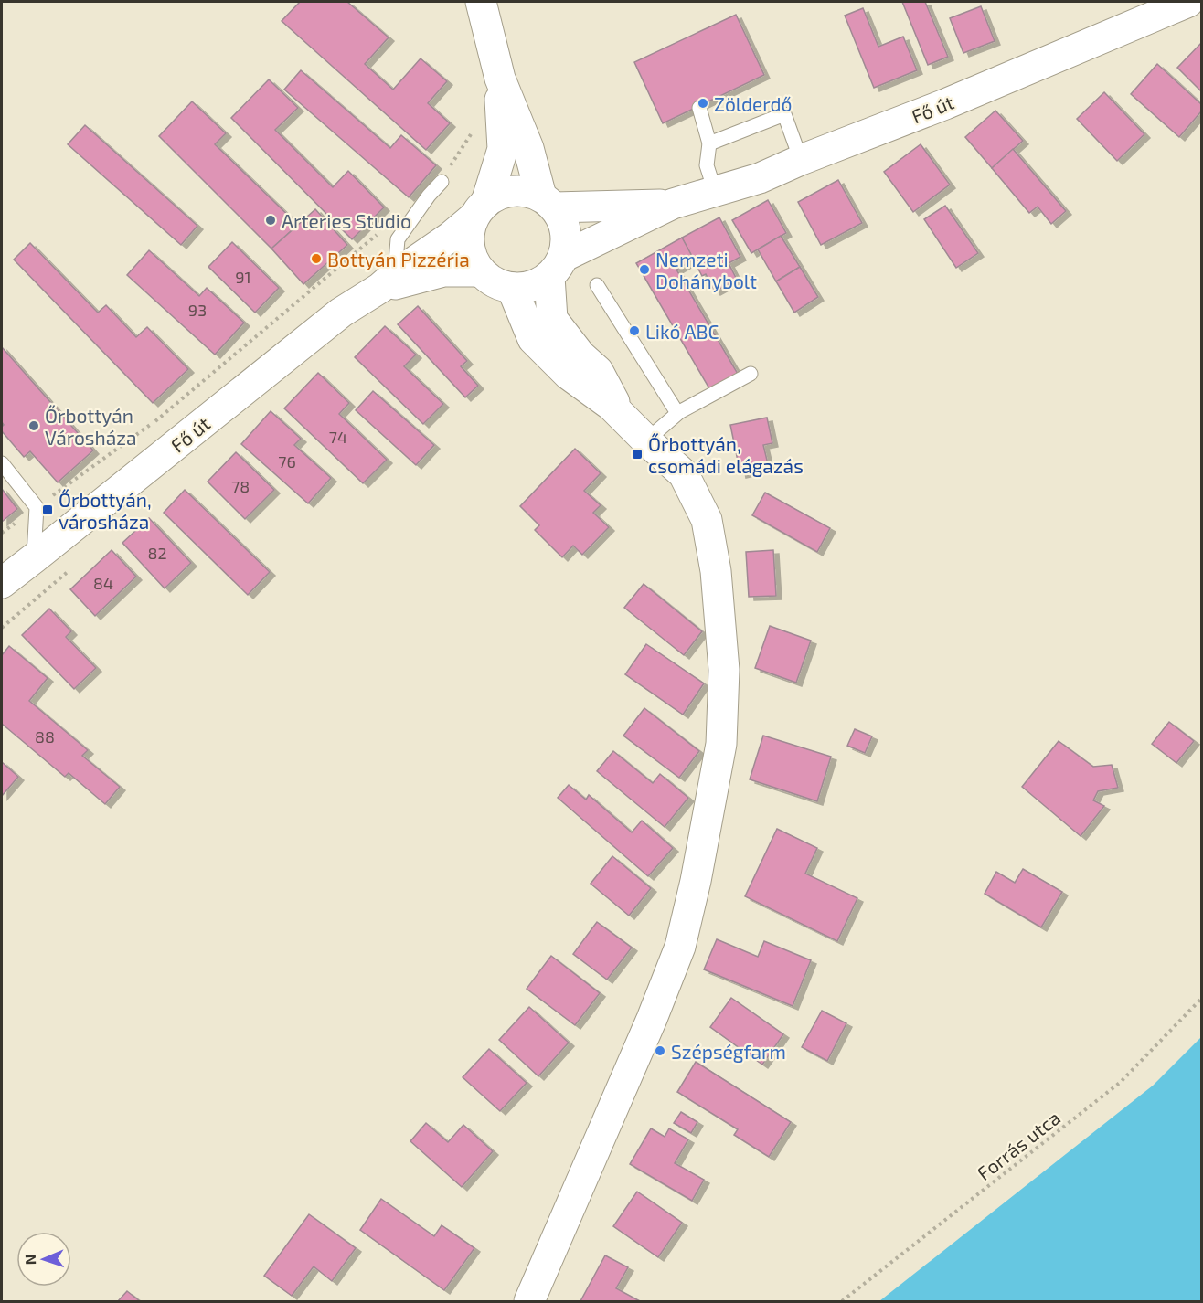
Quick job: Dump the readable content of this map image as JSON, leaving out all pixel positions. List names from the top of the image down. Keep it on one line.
{"streets":{"main road":["Fő út"],"path":["Forrás utca"]},"places":{"other":["Zölderdő","Arteries Studio","Bottyán Pizzéria","Nemzeti Dohánybolt","Likó ABC","Őrbottyán Városháza","Szépségfarm"],"transit":["Őrbottyán, csomádi elágazás","Őrbottyán, városháza"]},"house_numbers":["91","93","74","76","78","82","84","88"],"north":"left"}
